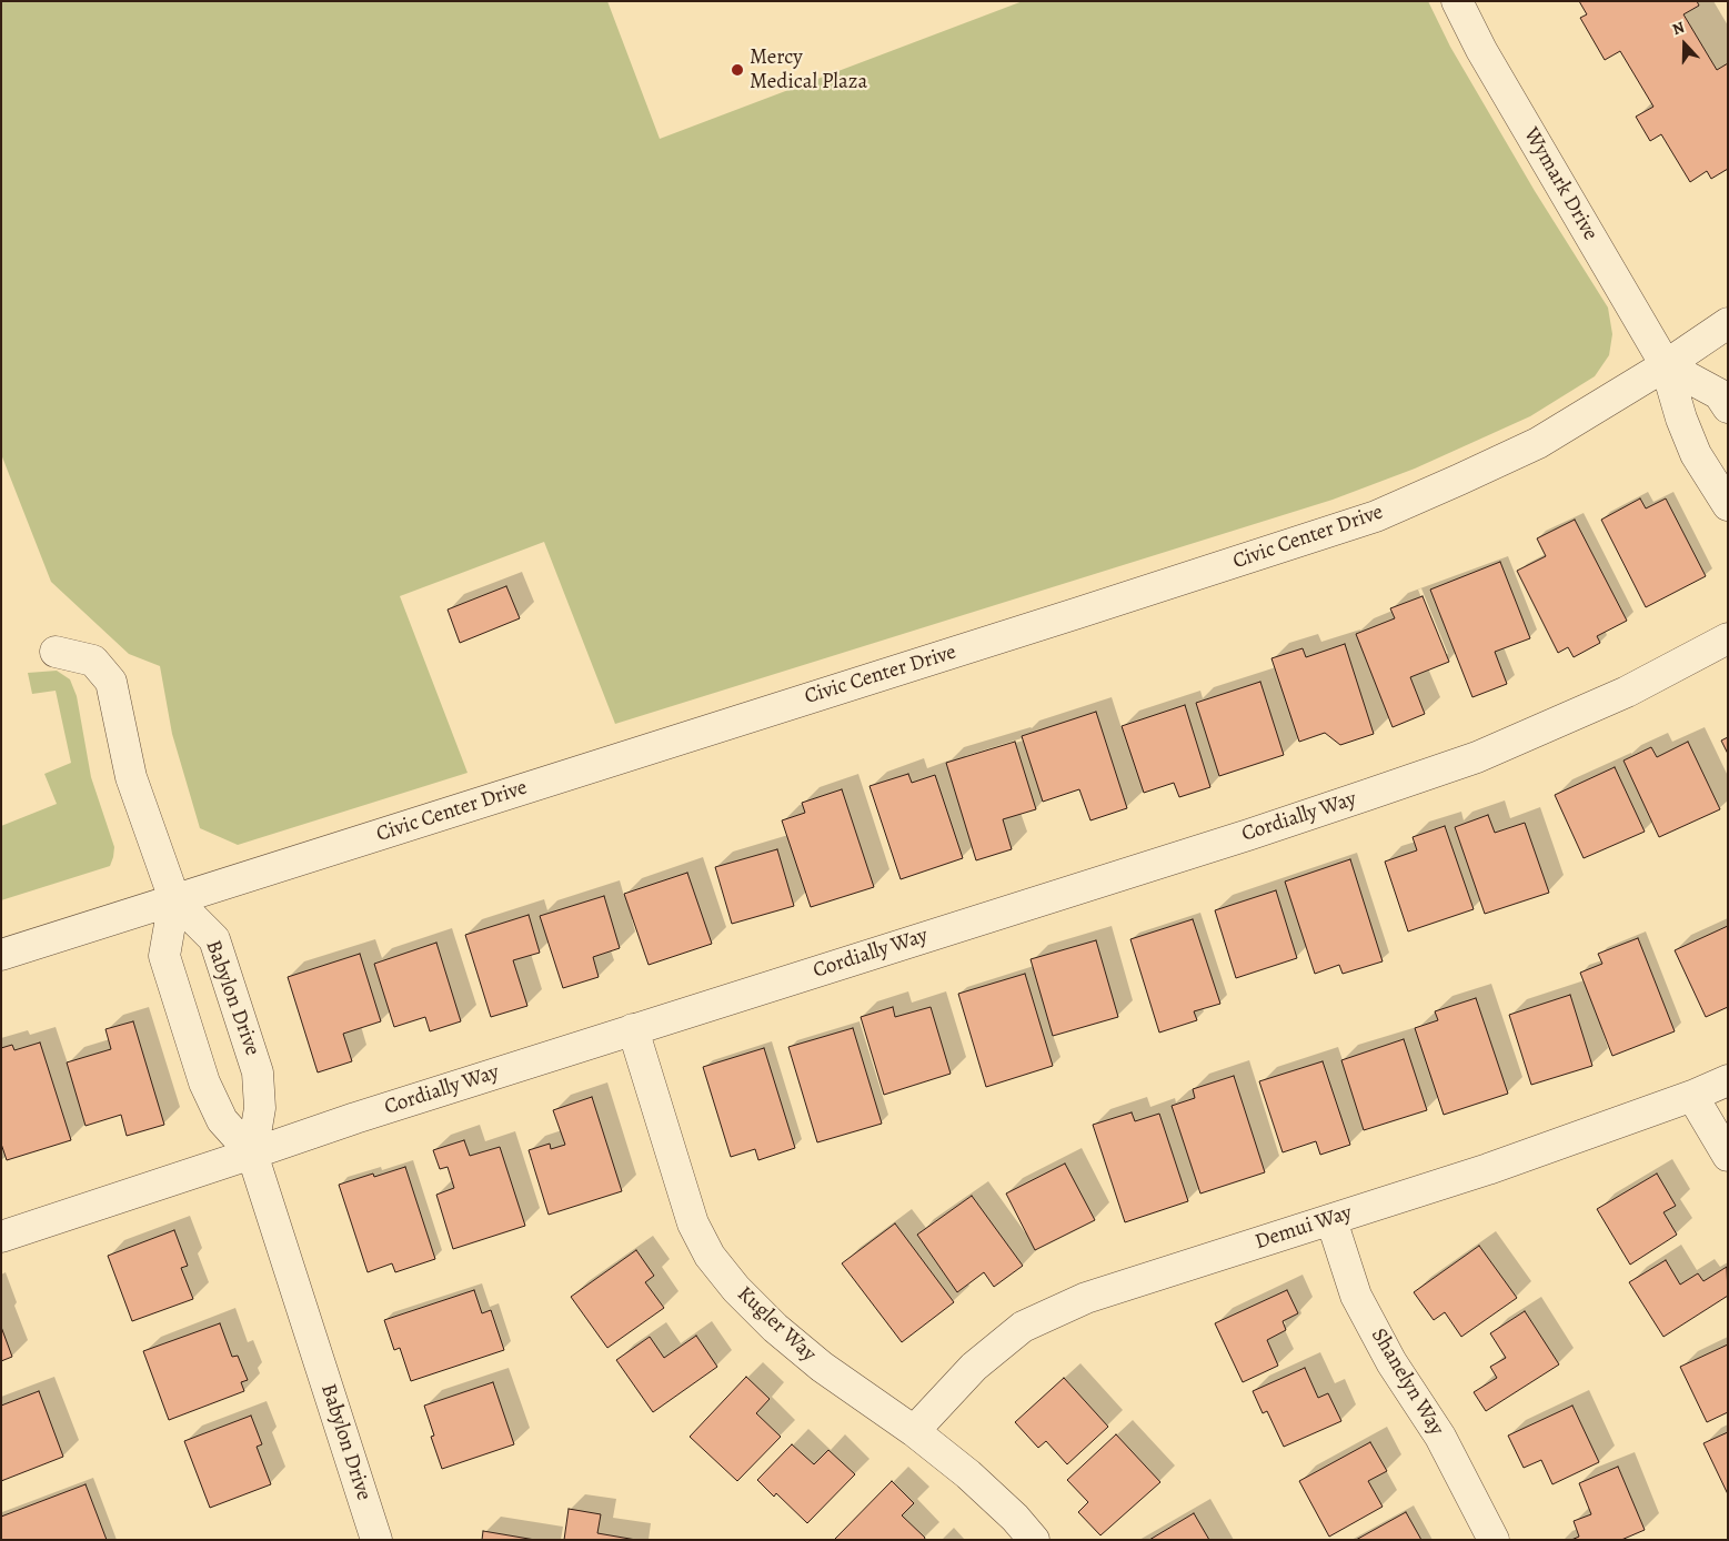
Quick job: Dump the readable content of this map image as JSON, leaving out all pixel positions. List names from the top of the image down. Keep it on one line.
{"streets":{"street":["Wymark Drive","Civic Center Drive","Cordially Way","Babylon Drive","Demui Way","Kugler Way","Shanelyn Way"]},"crossings":[["Wymark Drive","Civic Center Drive"],["Civic Center Drive","Babylon Drive"],["Cordially Way","Babylon Drive"],["Cordially Way","Kugler Way"],["Demui Way","Kugler Way"],["Demui Way","Shanelyn Way"]],"places":["Mercy Medical Plaza"],"north":"top"}
